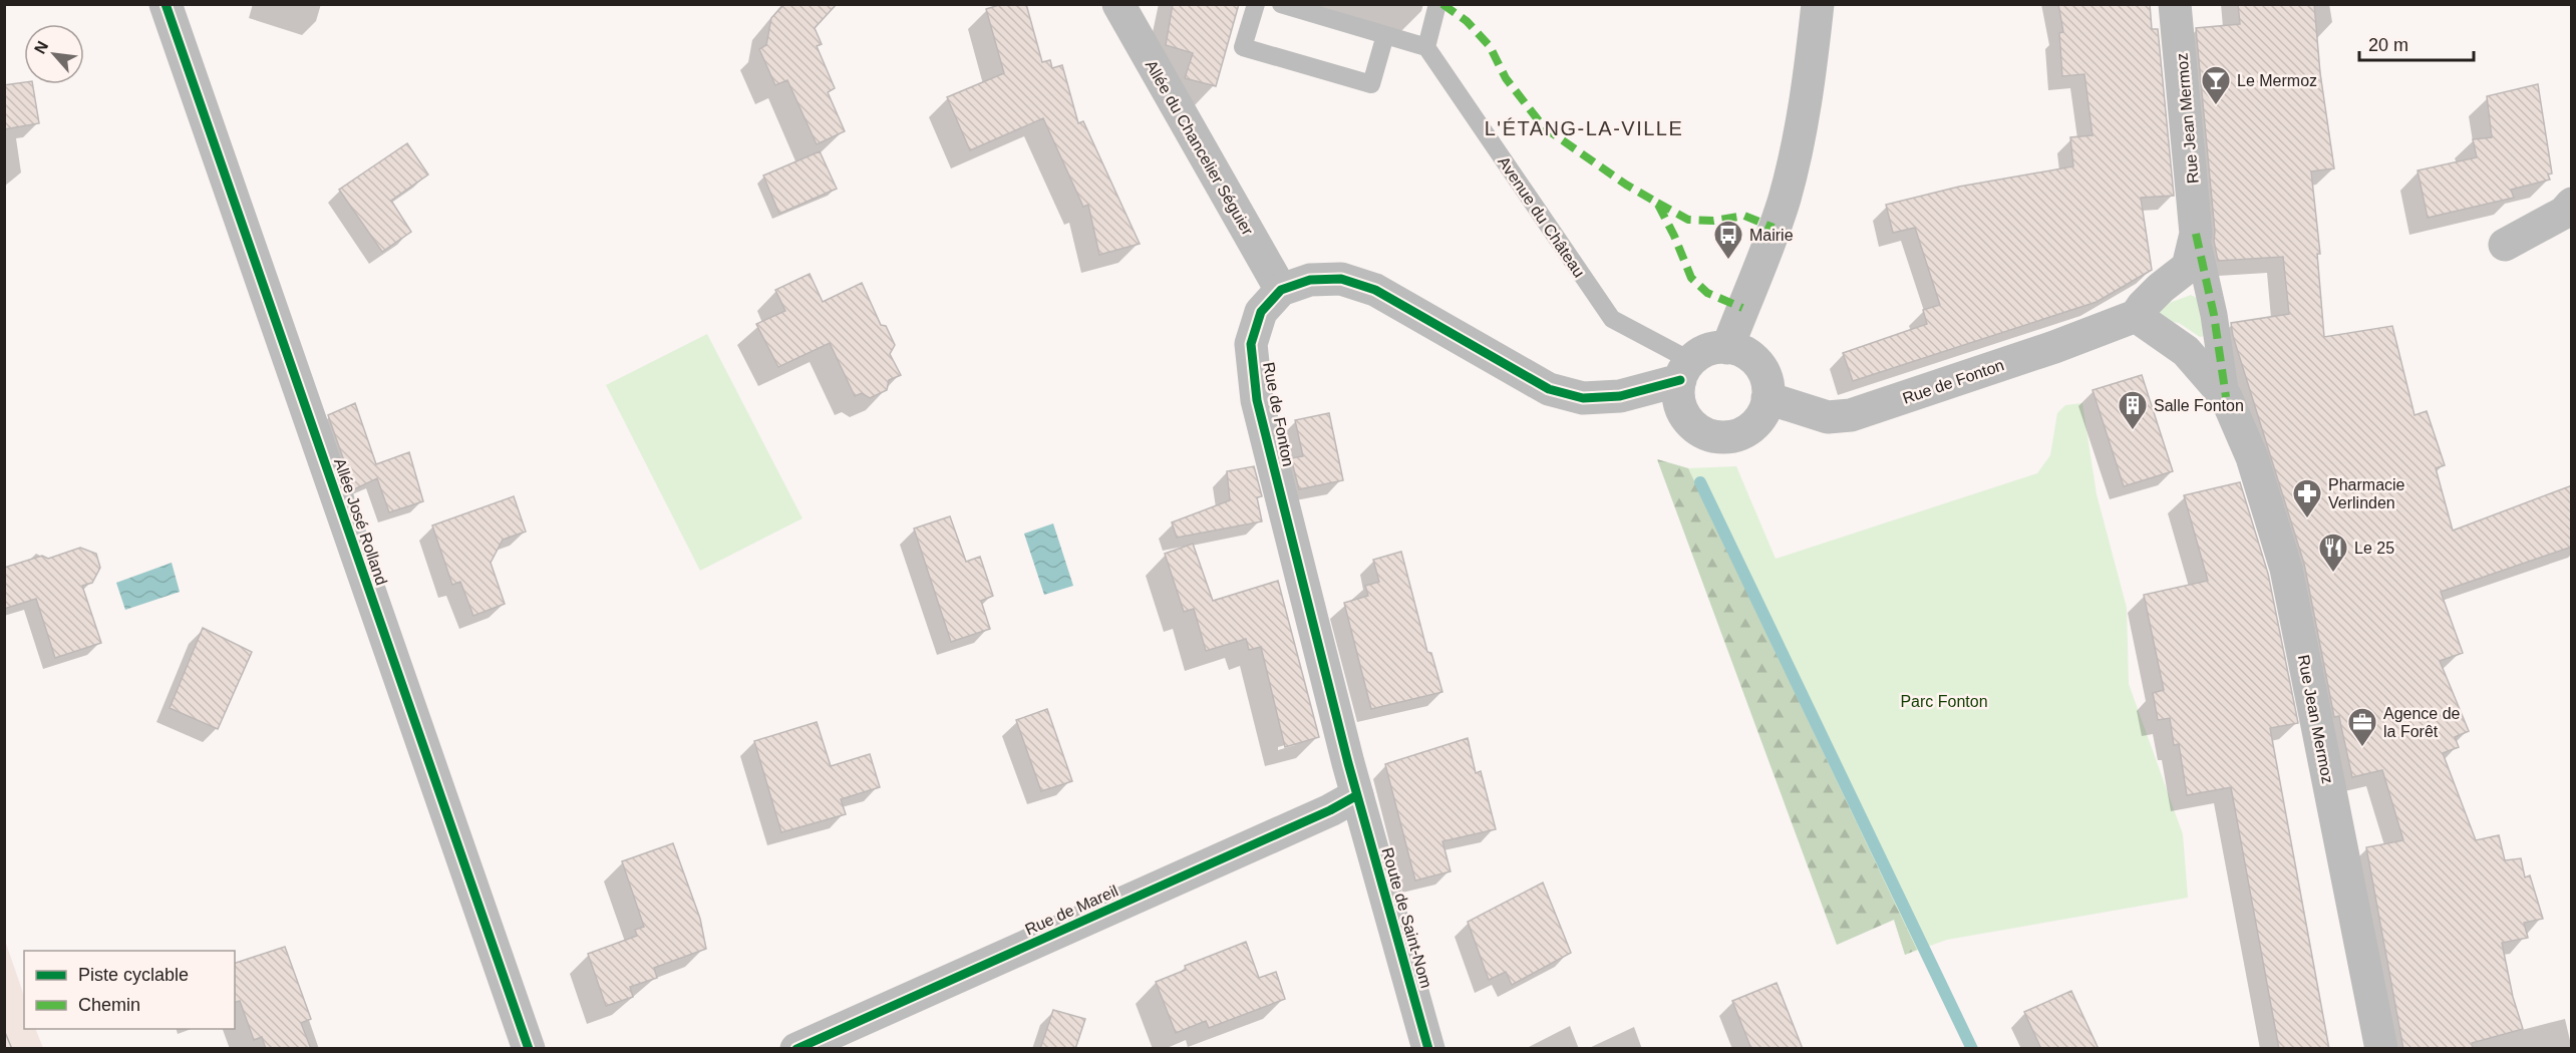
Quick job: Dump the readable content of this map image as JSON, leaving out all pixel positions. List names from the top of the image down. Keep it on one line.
{"streets":{"street":["Rue Jean Mermoz","Allée du Chancelier Séguier","Rue de Fonton","Allée José Rolland","Rue de Mareil","Route de Saint-Nom"],"lane":["Avenue du Château"]},"crossings":[["Rue Jean Mermoz","Rue de Fonton"],["Allée du Chancelier Séguier","Rue de Fonton"],["Avenue du Château","Rue de Fonton"],["Rue de Fonton","Rue de Mareil"],["Rue de Fonton","Route de Saint-Nom"],["Rue de Mareil","Route de Saint-Nom"]],"districts":["L'ÉTANG-LA-VILLE"],"parks":["Parc Fonton"],"places":{"bar":["Le Mermoz"],"bus stop":["Mairie"],"building":["Salle Fonton"],"pharmacy":["Pharmacie Verlinden"],"restaurant":["Le 25"],"office":["Agence de la Forêt"]},"legend":["Piste cyclable","Chemin"],"scale_bar":"20 m","north":"top left"}
